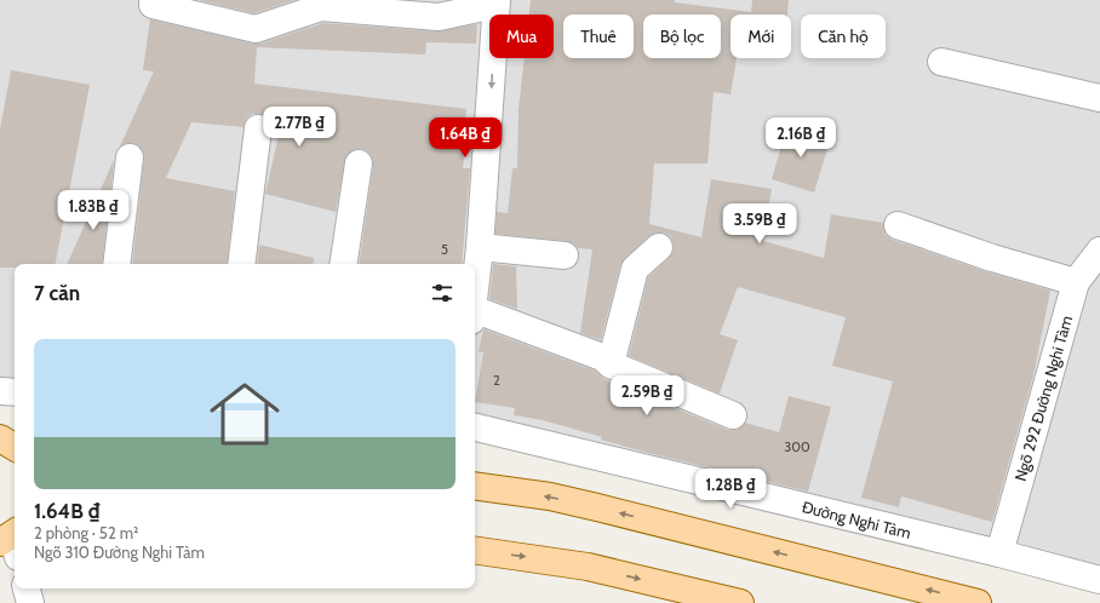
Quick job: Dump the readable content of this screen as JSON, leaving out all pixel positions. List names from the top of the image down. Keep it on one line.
{"streets":{"street":["Ngõ 292 Đường Nghi Tàm","Đường Nghi Tàm"]},"crossings":[["Ngõ 292 Đường Nghi Tàm","Đường Nghi Tàm"]],"house_numbers":["5","2","300"],"page":{"chip":["Mua","Thuê","Bộ lọc","Mới","Căn hộ"],"price":["2.77B ₫","1.64B ₫","2.16B ₫","1.83B ₫","3.59B ₫","2.59B ₫","1.28B ₫"],"heading":"7 căn","list":[{"name":"1.64B ₫","note":"2 phòng · 52 m² · Ngõ 310 Đường Nghi Tàm"}]}}
